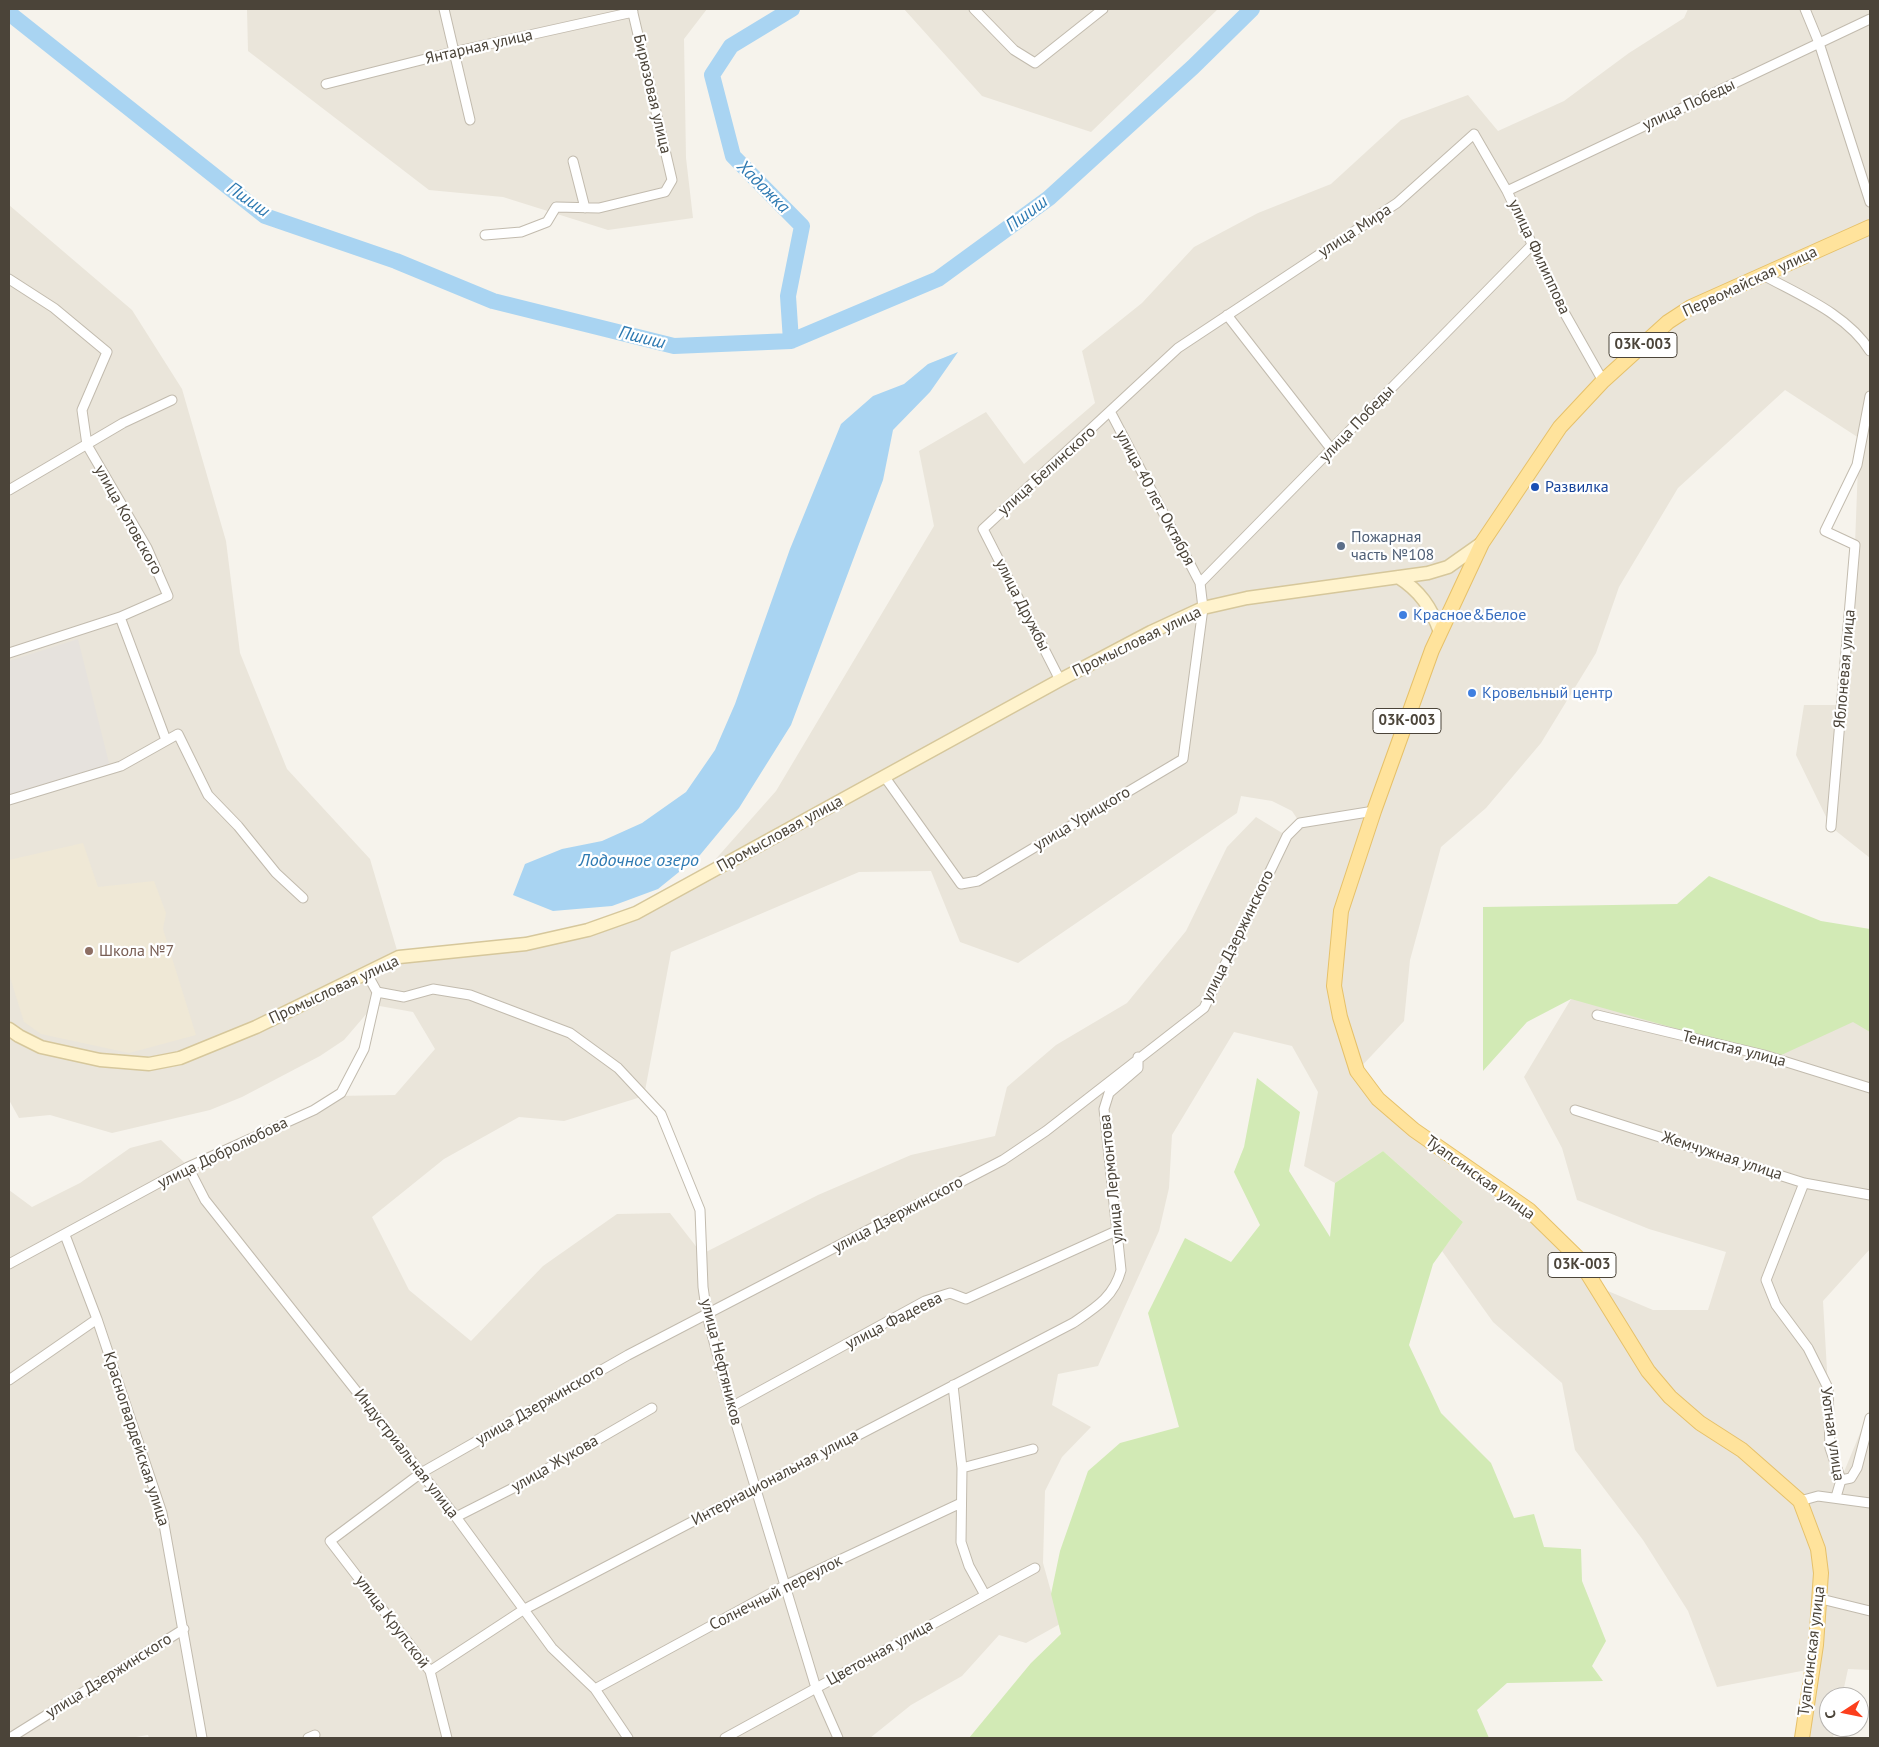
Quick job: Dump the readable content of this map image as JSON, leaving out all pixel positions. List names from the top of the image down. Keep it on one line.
{"streets":{"main road":["Первомайская улица","03К-003","Промысловая улица","Туапсинская улица"],"street":["Янтарная улица","Бирюзовая улица","улица Победы","улица Мира","улица Филиппова","улица Белинского","улица 40 лет Октября","улица Котовского","улица Дружбы","Яблоневая улица","улица Урицкого","улица Дзержинского","Тенистая улица","улица Добролюбова","Жемчужная улица","улица Лермонтова","улица Фадеева","улица Нефтяников","Уютная улица","Красногвардейская улица","Индустриальная улица","улица Жукова","Интернациональная улица","Солнечный переулок","улица Крупской","Цветочная улица"]},"crossings":[["Янтарная улица","Бирюзовая улица"],["улица Победы","улица Филиппова"],["улица Победы","улица 40 лет Октября"],["улица Мира","улица Филиппова"],["улица Мира","улица Белинского"],["улица Мира","улица 40 лет Октября"],["улица Филиппова","Первомайская улица"],["Первомайская улица","Промысловая улица"],["Первомайская улица","улица Дзержинского"],["Первомайская улица","Туапсинская улица"],["улица Белинского","улица 40 лет Октября"],["улица Белинского","улица Дружбы"],["улица Дружбы","Промысловая улица"],["Промысловая улица","улица Урицкого"],["улица Дзержинского","Туапсинская улица"],["улица Дзержинского","улица Лермонтова"],["улица Дзержинского","улица Нефтяников"],["улица Дзержинского","Красногвардейская улица"],["улица Дзержинского","Индустриальная улица"],["улица Дзержинского","улица Крупской"],["улица Добролюбова","улица Нефтяников"],["улица Добролюбова","Красногвардейская улица"],["улица Добролюбова","Индустриальная улица"],["Жемчужная улица","Уютная улица"],["улица Лермонтова","улица Фадеева"],["улица Лермонтова","Интернациональная улица"],["улица Фадеева","улица Нефтяников"],["улица Нефтяников","Интернациональная улица"],["улица Нефтяников","Солнечный переулок"],["улица Нефтяников","Цветочная улица"],["Индустриальная улица","улица Жукова"],["Индустриальная улица","Интернациональная улица"],["Индустриальная улица","Солнечный переулок"],["Интернациональная улица","улица Крупской"]],"water":["Хадажка","Пшиш","Лодочное озеро"],"places":["Развилка","Пожарная часть №108","Красное&Белое","Кровельный центр","Школа №7"],"north":"left"}
